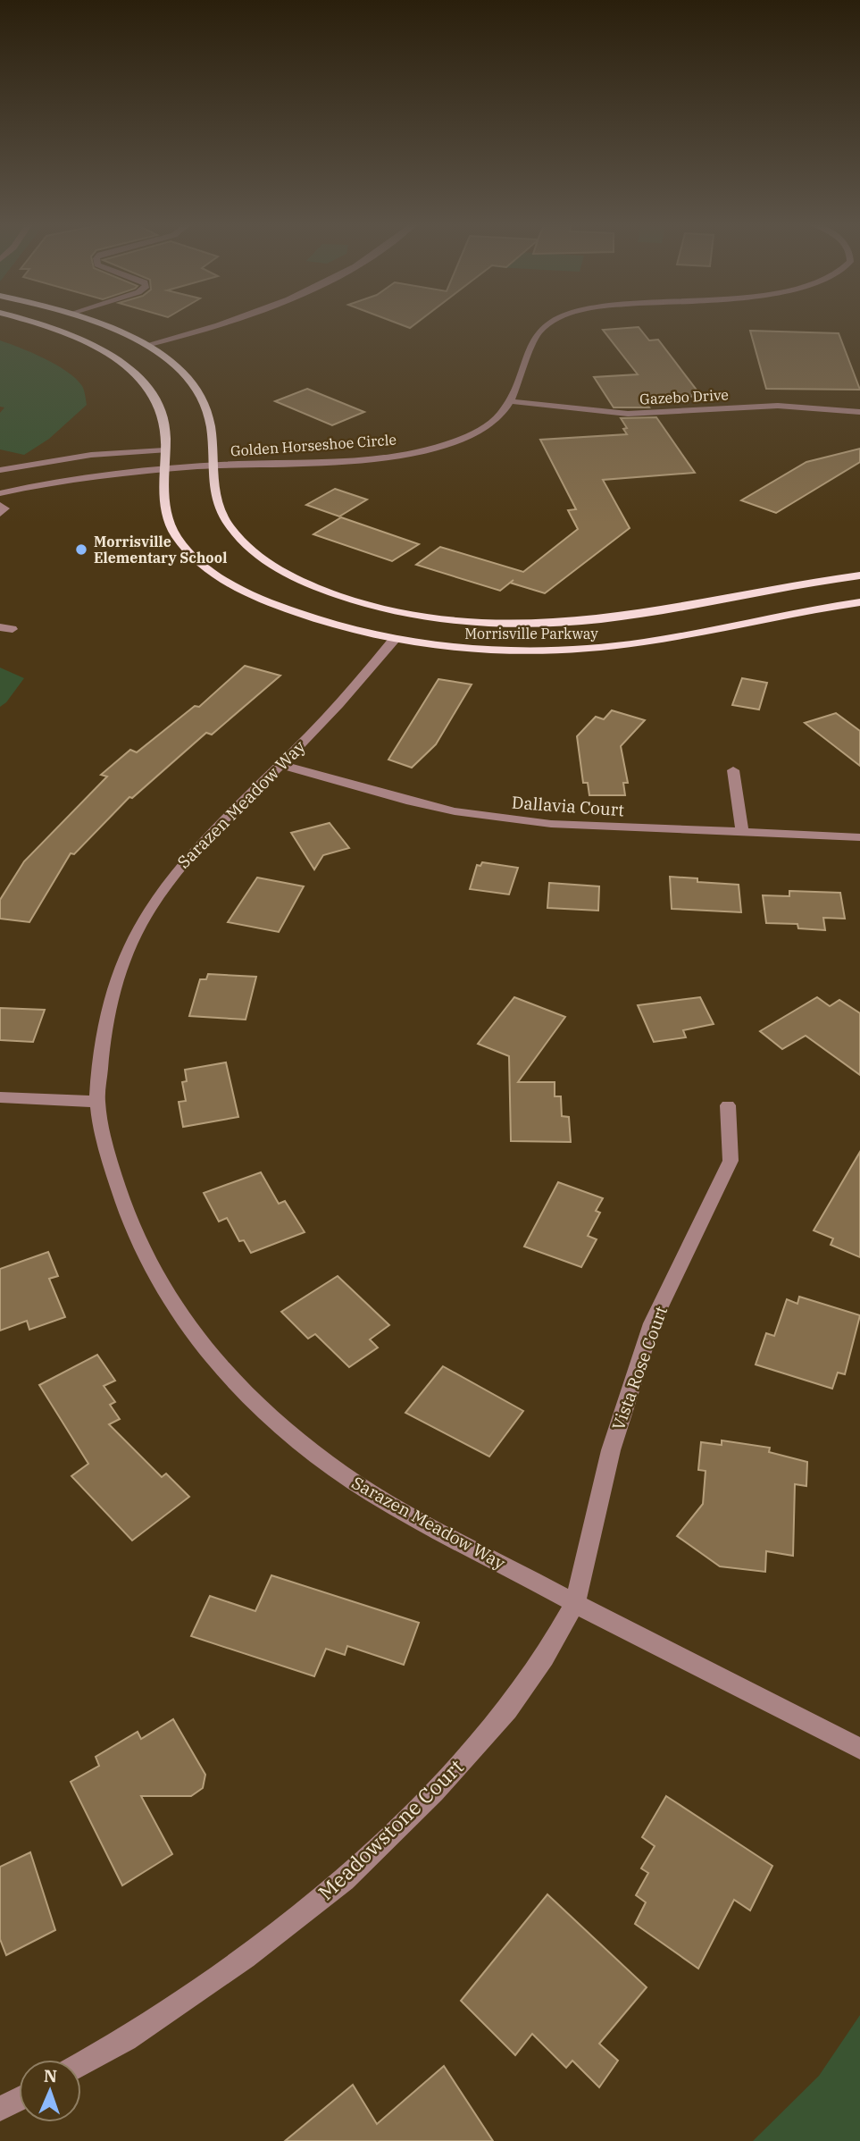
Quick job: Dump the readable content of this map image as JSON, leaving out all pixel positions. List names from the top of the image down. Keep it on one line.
{"streets":{"main road":["Morrisville Parkway"],"street":["Gazebo Drive","Golden Horseshoe Circle","Sarazen Meadow Way","Dallavia Court","Vista Rose Court","Meadowstone Court"]},"crossings":[["Gazebo Drive","Golden Horseshoe Circle"],["Golden Horseshoe Circle","Morrisville Parkway"],["Morrisville Parkway","Sarazen Meadow Way"],["Sarazen Meadow Way","Dallavia Court"],["Sarazen Meadow Way","Vista Rose Court"],["Sarazen Meadow Way","Meadowstone Court"],["Vista Rose Court","Meadowstone Court"]],"places":["Morrisville Elementary School"],"north":"top"}
